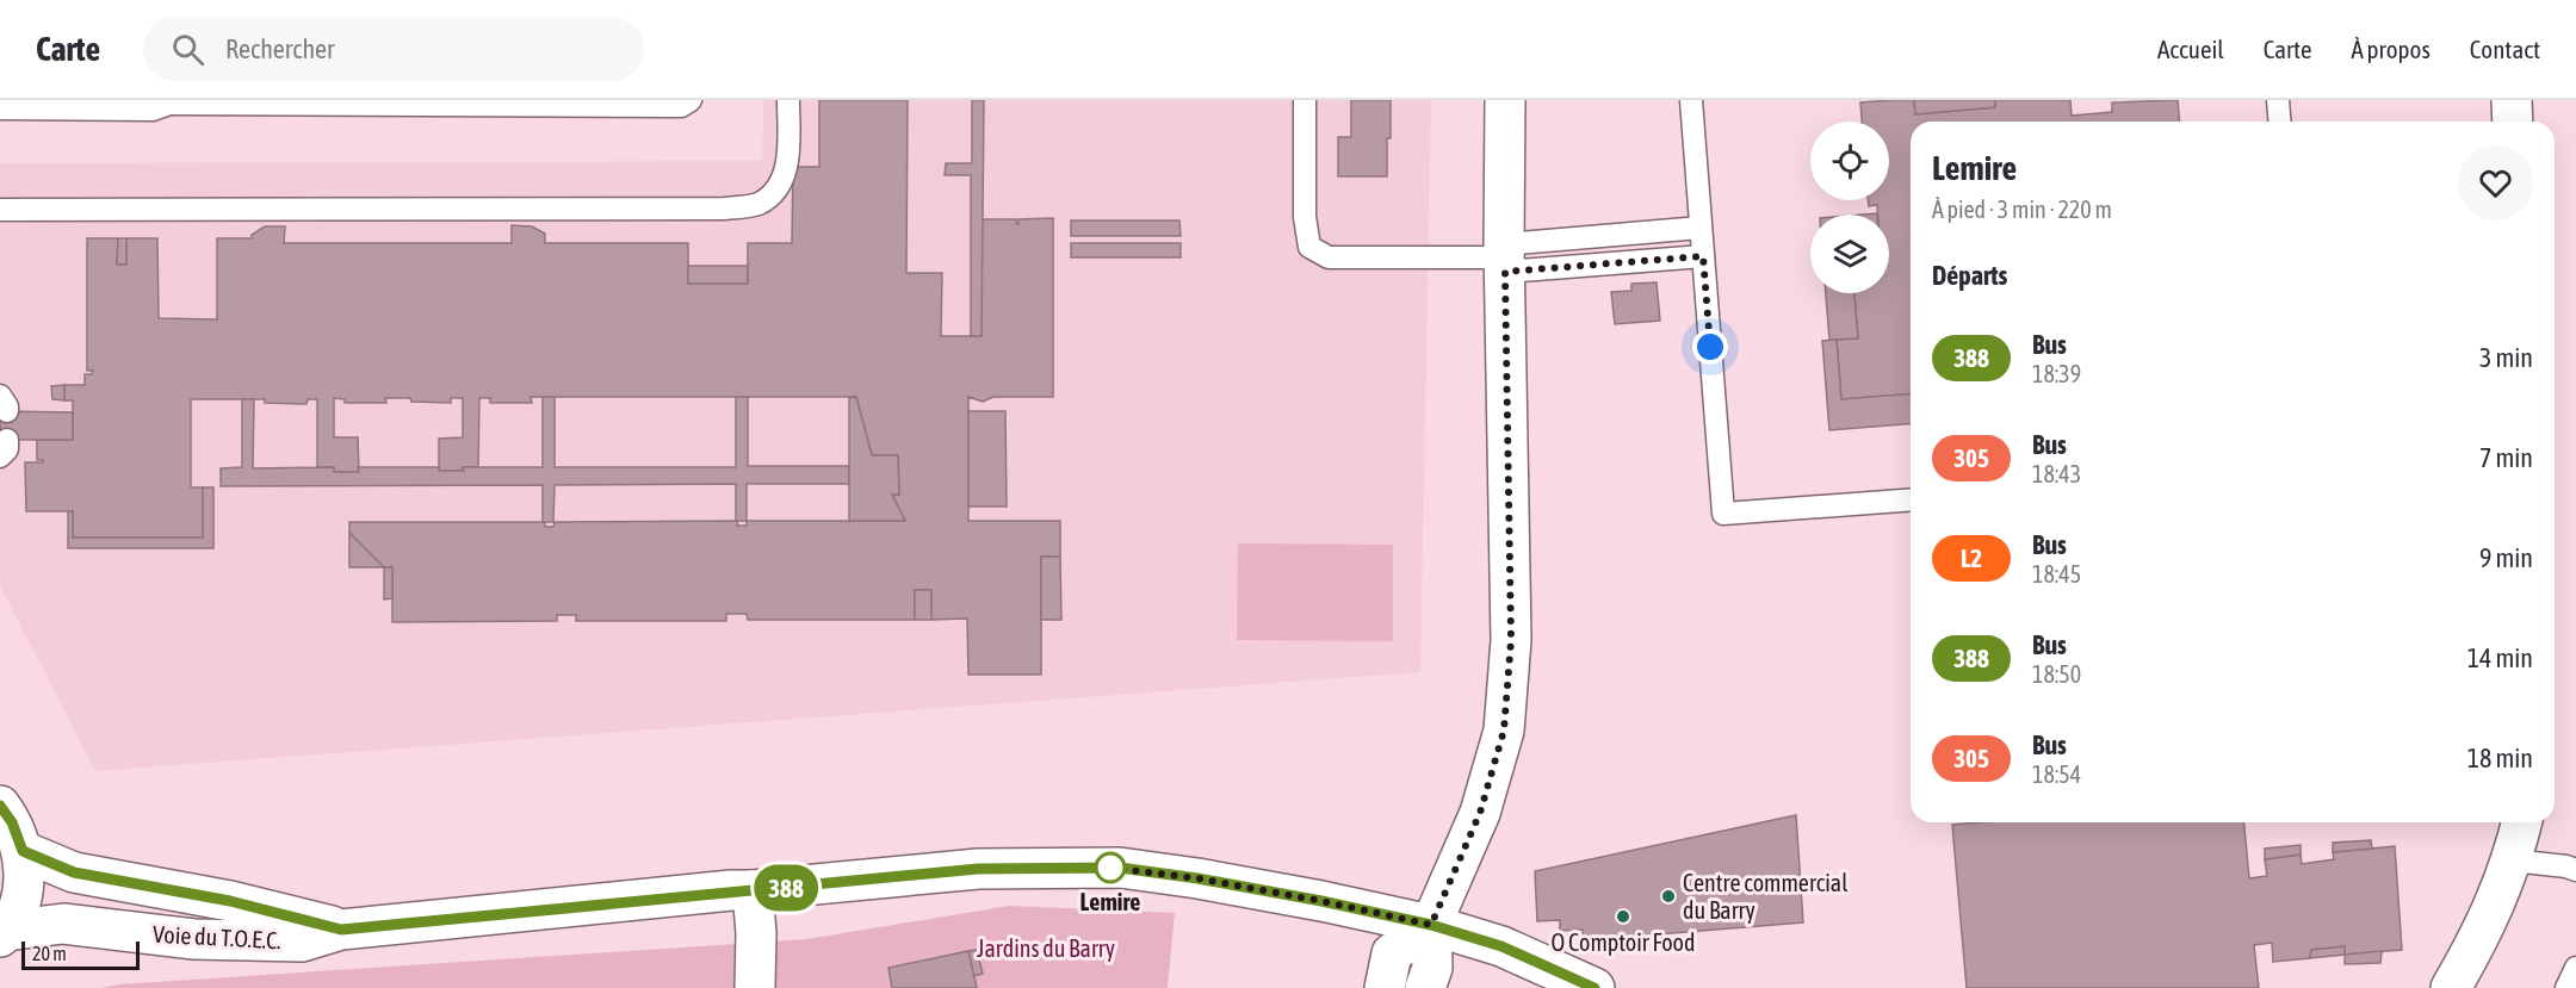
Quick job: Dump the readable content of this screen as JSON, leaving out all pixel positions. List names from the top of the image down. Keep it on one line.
{"streets":{"street":["Voie du T.O.E.C."]},"parks":["Jardins du Barry"],"places":["Lemire","Centre commercial du Barry","O Comptoir Food"],"lines":["bus line 388"],"scale_bar":"20 m","page":{"header":"Carte","search":"Rechercher","nav":["Accueil","Carte","À propos","Contact"],"on_map":"388","heading":[["Lemire","À pied · 3 min · 220 m"],"Départs"],"list":[{"mark":"388","name":"Bus","note":"18:39","value":"3 min"},{"mark":"305","name":"Bus","note":"18:43","value":"7 min"},{"mark":"L2","name":"Bus","note":"18:45","value":"9 min"},{"mark":"388","name":"Bus","note":"18:50","value":"14 min"},{"mark":"305","name":"Bus","note":"18:54","value":"18 min"}],"scale":"20 m"}}
